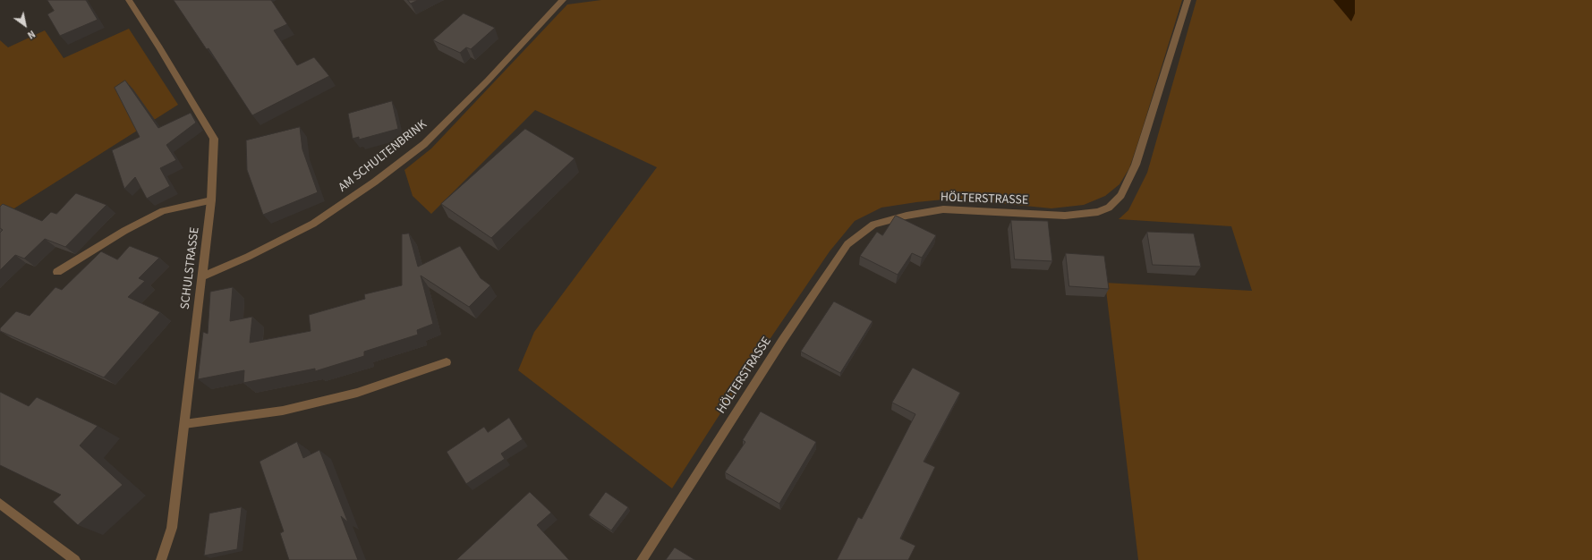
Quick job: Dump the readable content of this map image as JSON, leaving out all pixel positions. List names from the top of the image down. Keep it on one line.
{"streets":{"street":["AM SCHULTENBRINK","HÖLTERSTRASSE","SCHULSTRASSE"]},"crossings":[["AM SCHULTENBRINK","SCHULSTRASSE"]],"north":"bottom right"}
